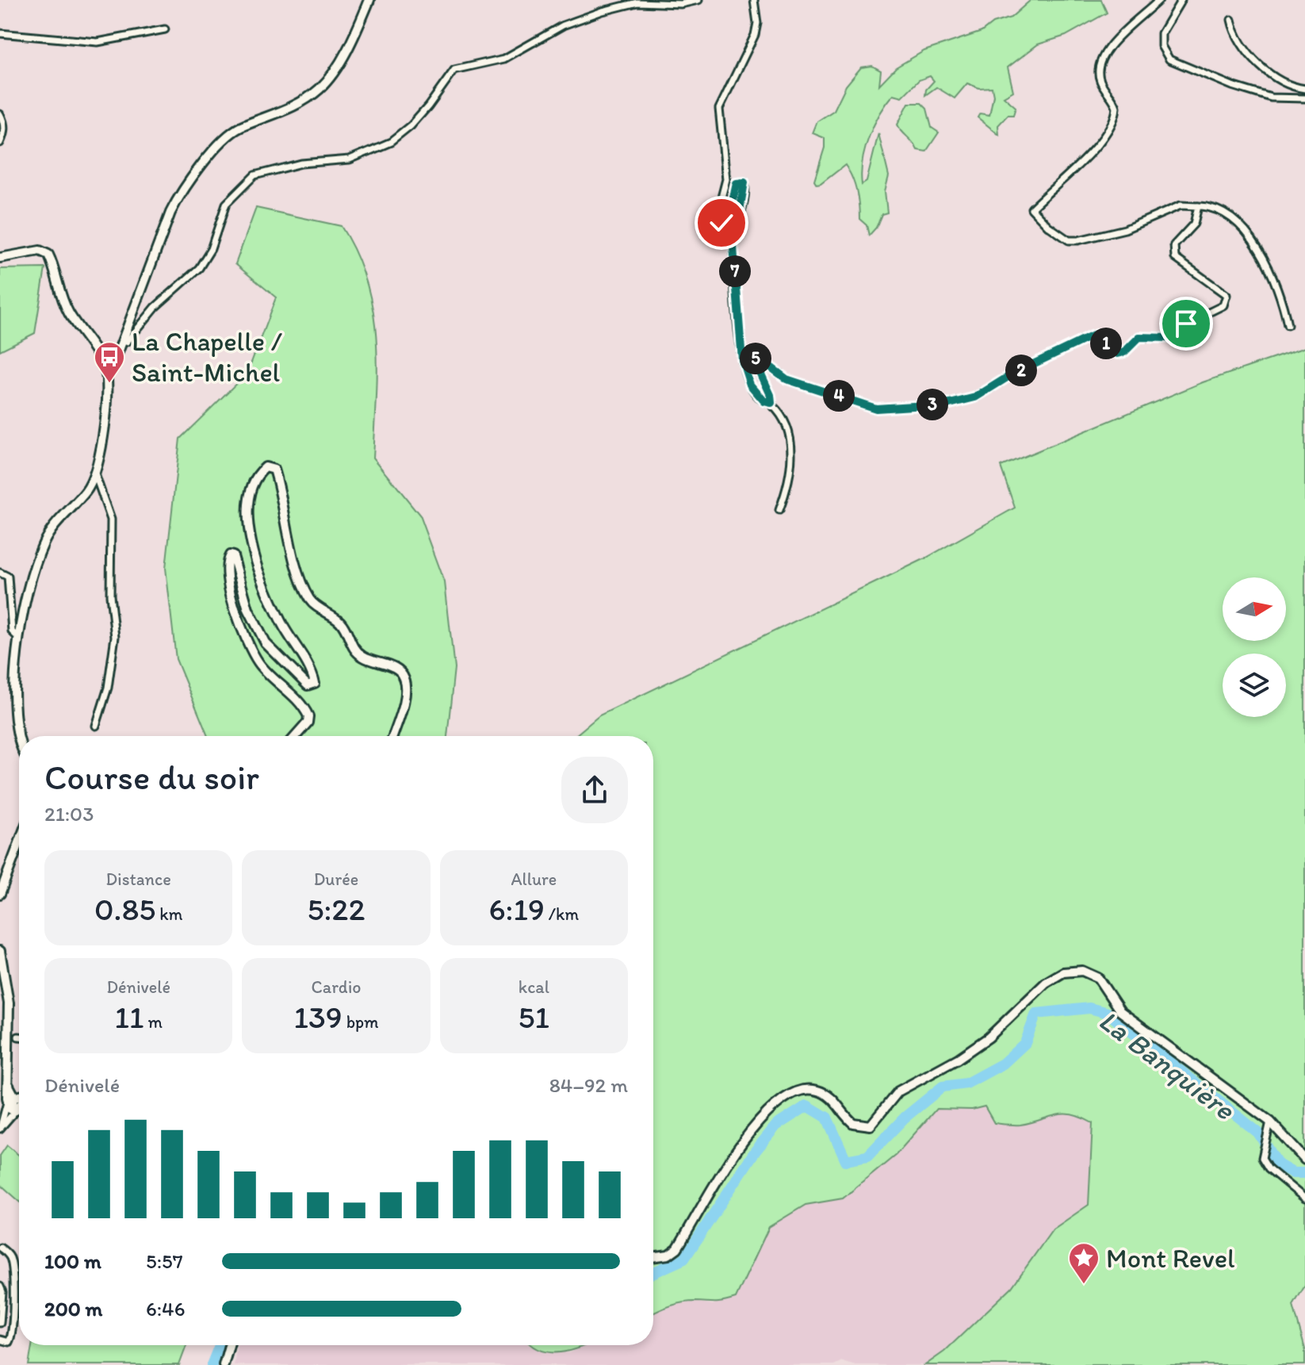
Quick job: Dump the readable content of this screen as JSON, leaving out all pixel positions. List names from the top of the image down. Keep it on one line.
{"water":["La Banquière"],"places":{"bus stop":["La Chapelle / Saint-Michel"],"place":["Mont Revel"]},"north":"right","page":{"pins":["7","1","5","2","4","3"],"heading":["Course du soir","21:03"],"stats":[["Distance","0.85 km"],["Durée","5:22"],["Allure","6:19 /km"],["Dénivelé","11 m"],["Cardio","139 bpm"],["kcal","51"]],"chart":["Dénivelé","84–92 m"],"list":[{"name":"100 m","note":"5:57"},{"name":"200 m","note":"6:46"}]}}
